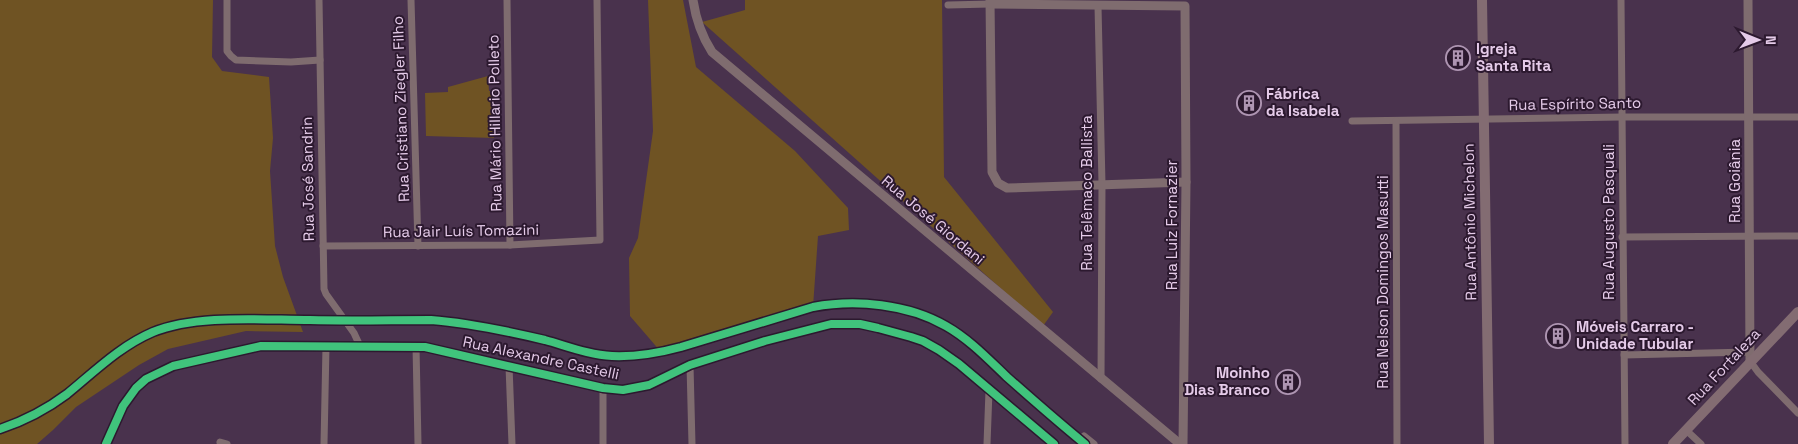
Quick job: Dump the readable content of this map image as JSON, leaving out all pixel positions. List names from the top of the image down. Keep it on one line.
{"streets":{"main road":["Rua Antônio Michelon","Rua Fortaleza"],"street":["Rua Espírito Santo","Rua Cristiano Ziegler Filho","Rua Mário Hillario Polleto","Rua José Sandrin","Rua Goiânia","Rua Telêmaco Ballista","Rua José Giordani","Rua Augusto Pasquali","Rua Luiz Fornazier","Rua Jair Luís Tomazini","Rua Nelson Domingos Masutti","Rua Alexandre Castelli"]},"crossings":[["Rua Espírito Santo","Rua Goiânia"],["Rua Espírito Santo","Rua Antônio Michelon"],["Rua Espírito Santo","Rua Augusto Pasquali"],["Rua Espírito Santo","Rua Nelson Domingos Masutti"],["Rua Cristiano Ziegler Filho","Rua Jair Luís Tomazini"],["Rua Mário Hillario Polleto","Rua Jair Luís Tomazini"],["Rua José Sandrin","Rua Jair Luís Tomazini"],["Rua José Sandrin","Rua Alexandre Castelli"],["Rua Goiânia","Rua Fortaleza"],["Rua Telêmaco Ballista","Rua José Giordani"],["Rua Telêmaco Ballista","Rua Luiz Fornazier"],["Rua José Giordani","Rua Luiz Fornazier"]],"places":{"building":["Igreja Santa Rita","Fábrica da Isabela","Móveis Carraro - Unidade Tubular","Moinho Dias Branco"]},"north":"right"}
